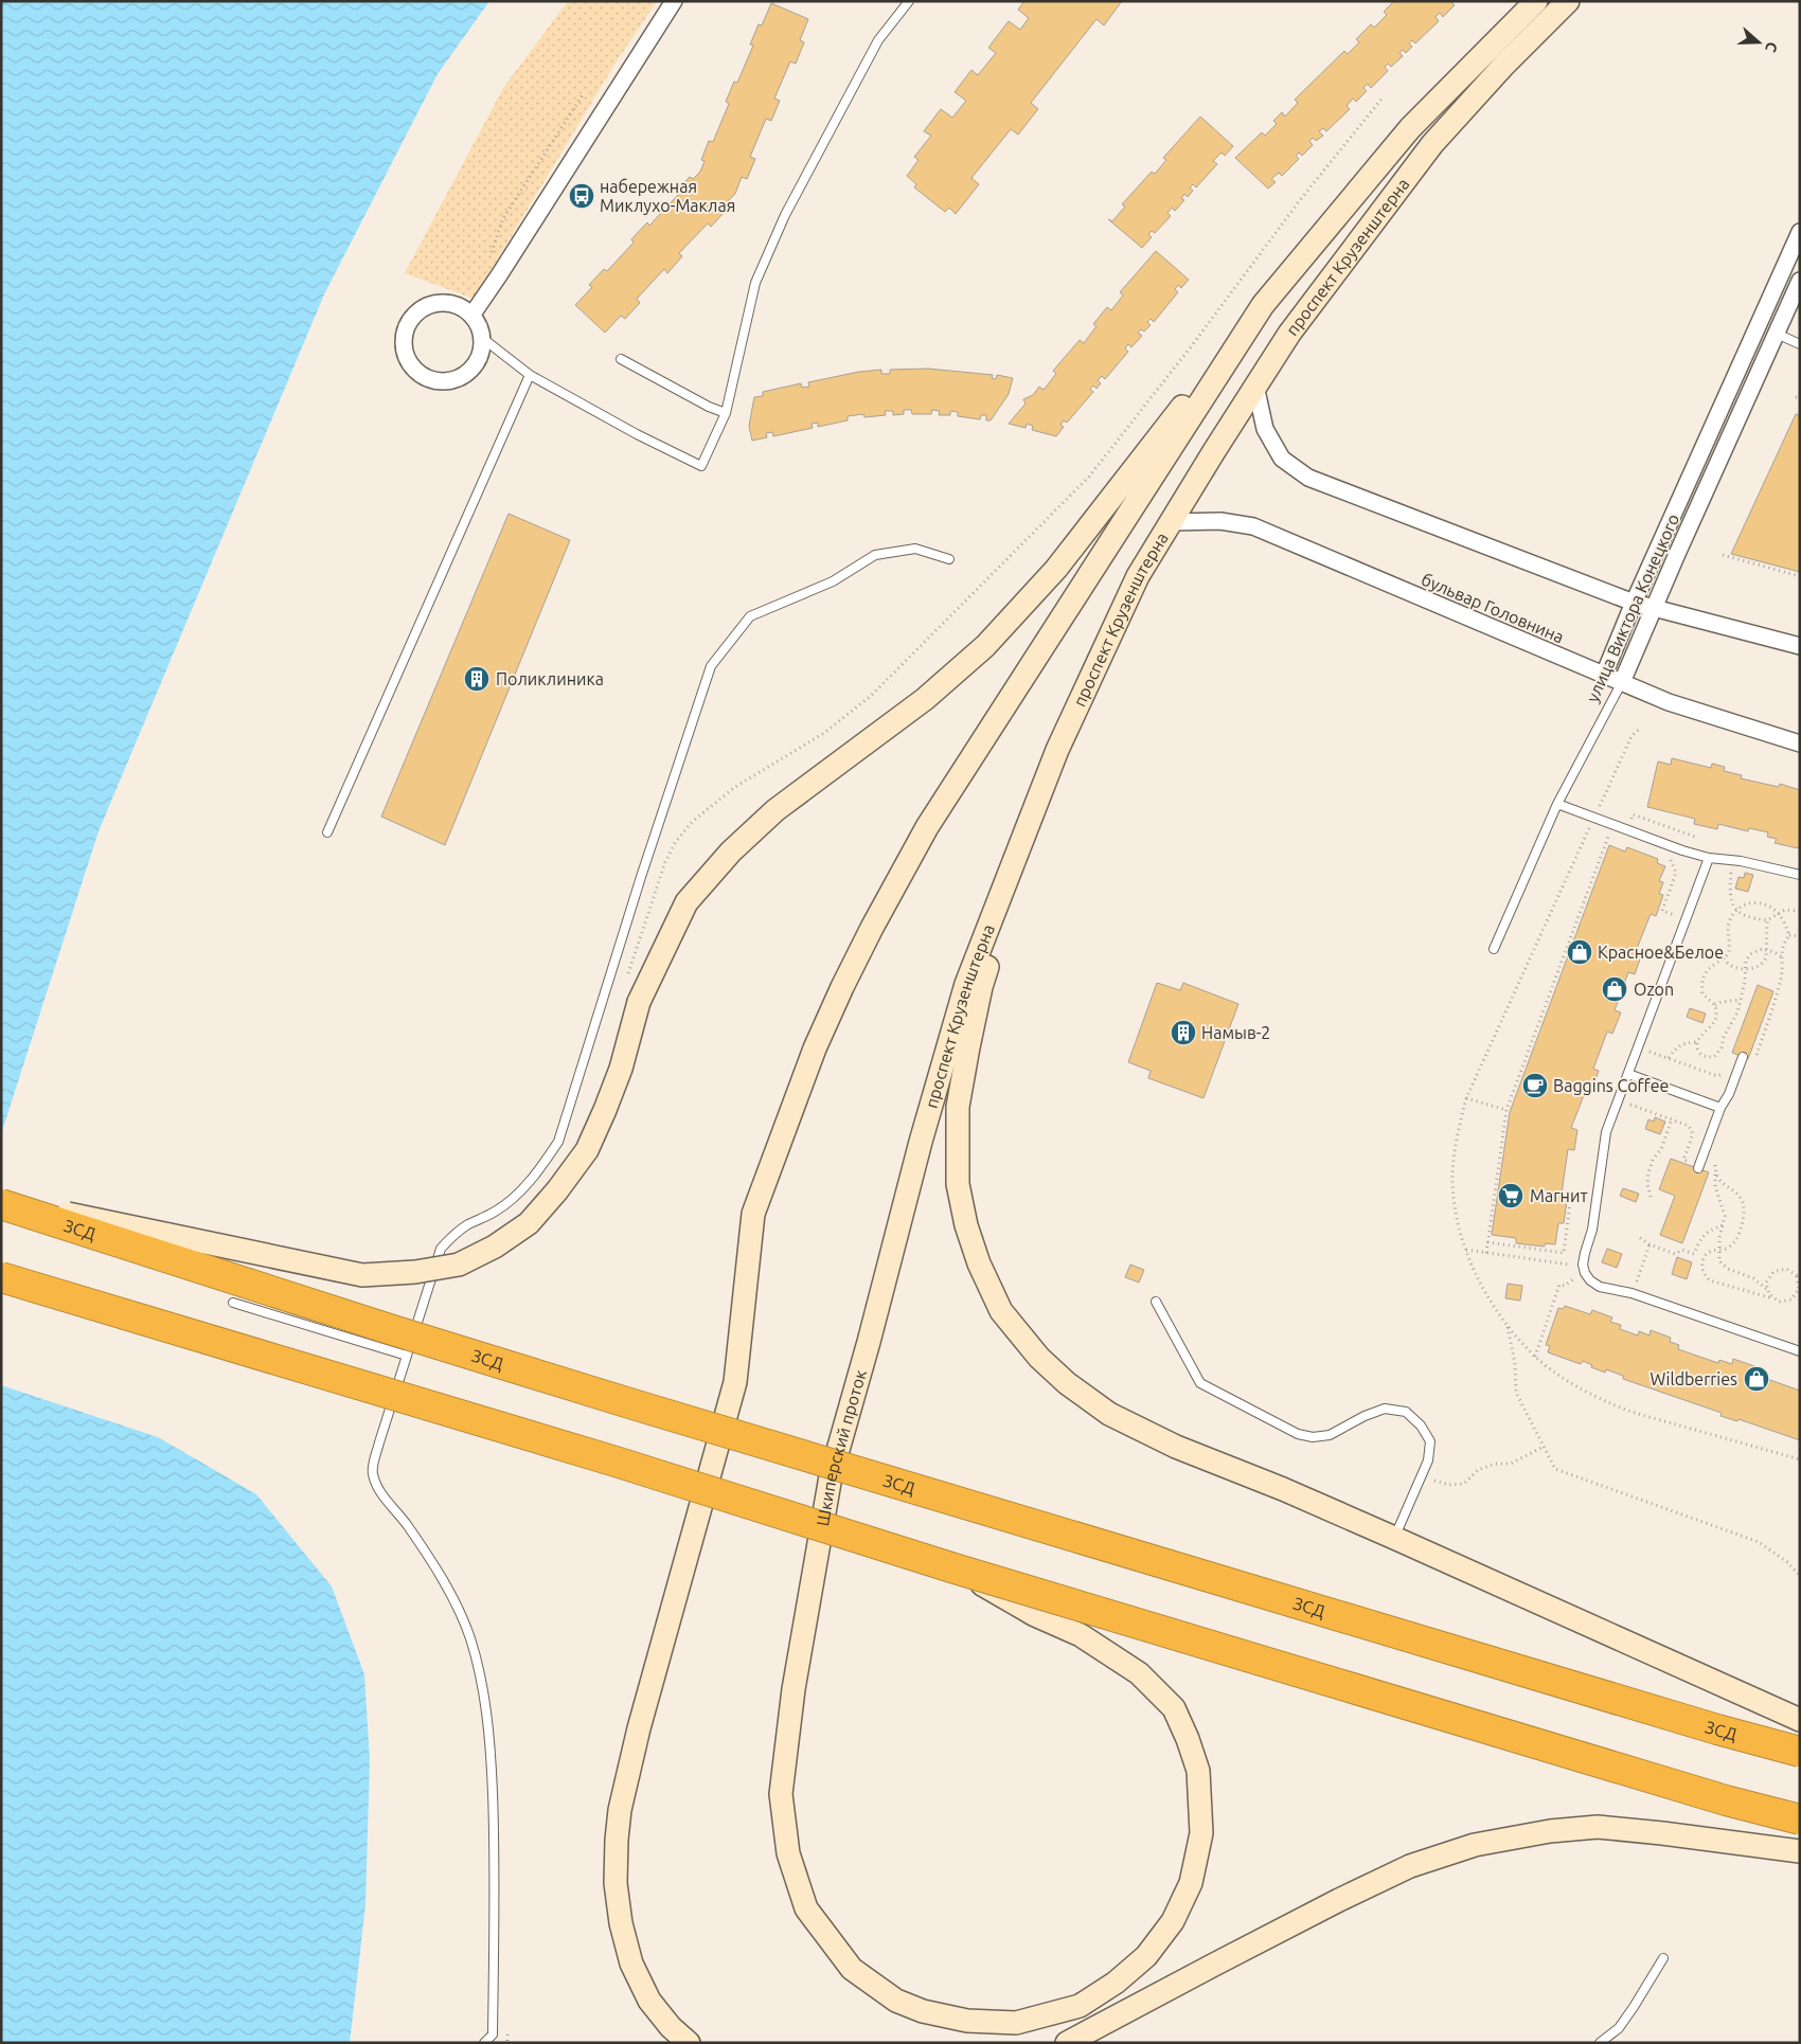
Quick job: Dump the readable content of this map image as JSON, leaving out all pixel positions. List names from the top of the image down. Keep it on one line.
{"streets":{"highway":["ЗСД"],"main road":["проспект Крузенштерна","Шкиперский проток"],"street":["бульвар Головнина","улица Виктора Конецкого"]},"crossings":[["проспект Крузенштерна","бульвар Головнина"],["проспект Крузенштерна","Шкиперский проток"],["бульвар Головнина","улица Виктора Конецкого"]],"places":{"bus stop":["набережная Миклухо-Маклая"],"building":["Поликлиника","Намыв-2"],"shop":["Красное&Белое","Ozon","Wildberries"],"cafe":["Baggins Coffee"],"supermarket":["Магнит"]},"north":"right"}
